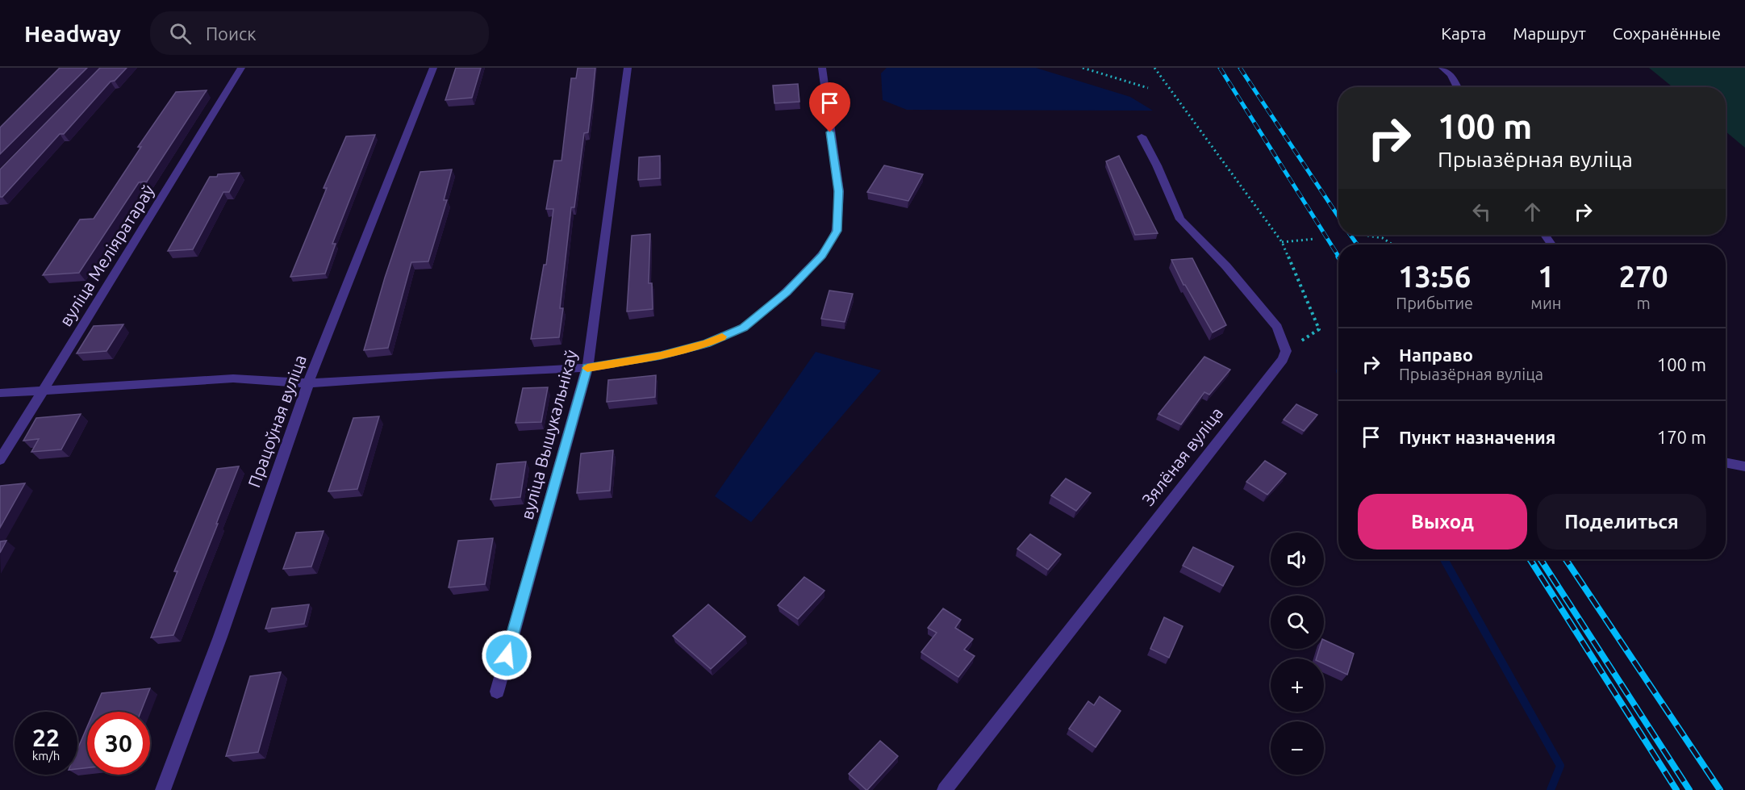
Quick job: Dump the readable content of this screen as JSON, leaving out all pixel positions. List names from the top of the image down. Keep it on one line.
{"streets":{"street":["вуліца Меліяратараў","Працоўная вуліца","вуліца Вышукальнікаў","Зялёная вуліца"]},"page":{"header":"Headway","search":"Поиск","nav":["Карта","Маршрут","Сохранённые"],"turn":["100 m","Прыазёрная вуліца"],"eta":["13:56","Прибытие","1","мин","270","m"],"list":[{"name":"Направо","note":"Прыазёрная вуліца","value":"100 m"},{"name":"Пункт назначения","value":"170 m"}],"buttons":["Выход","Поделиться"],"map_buttons":["+","−"],"speed":"22 km/h","limit":"30"}}
